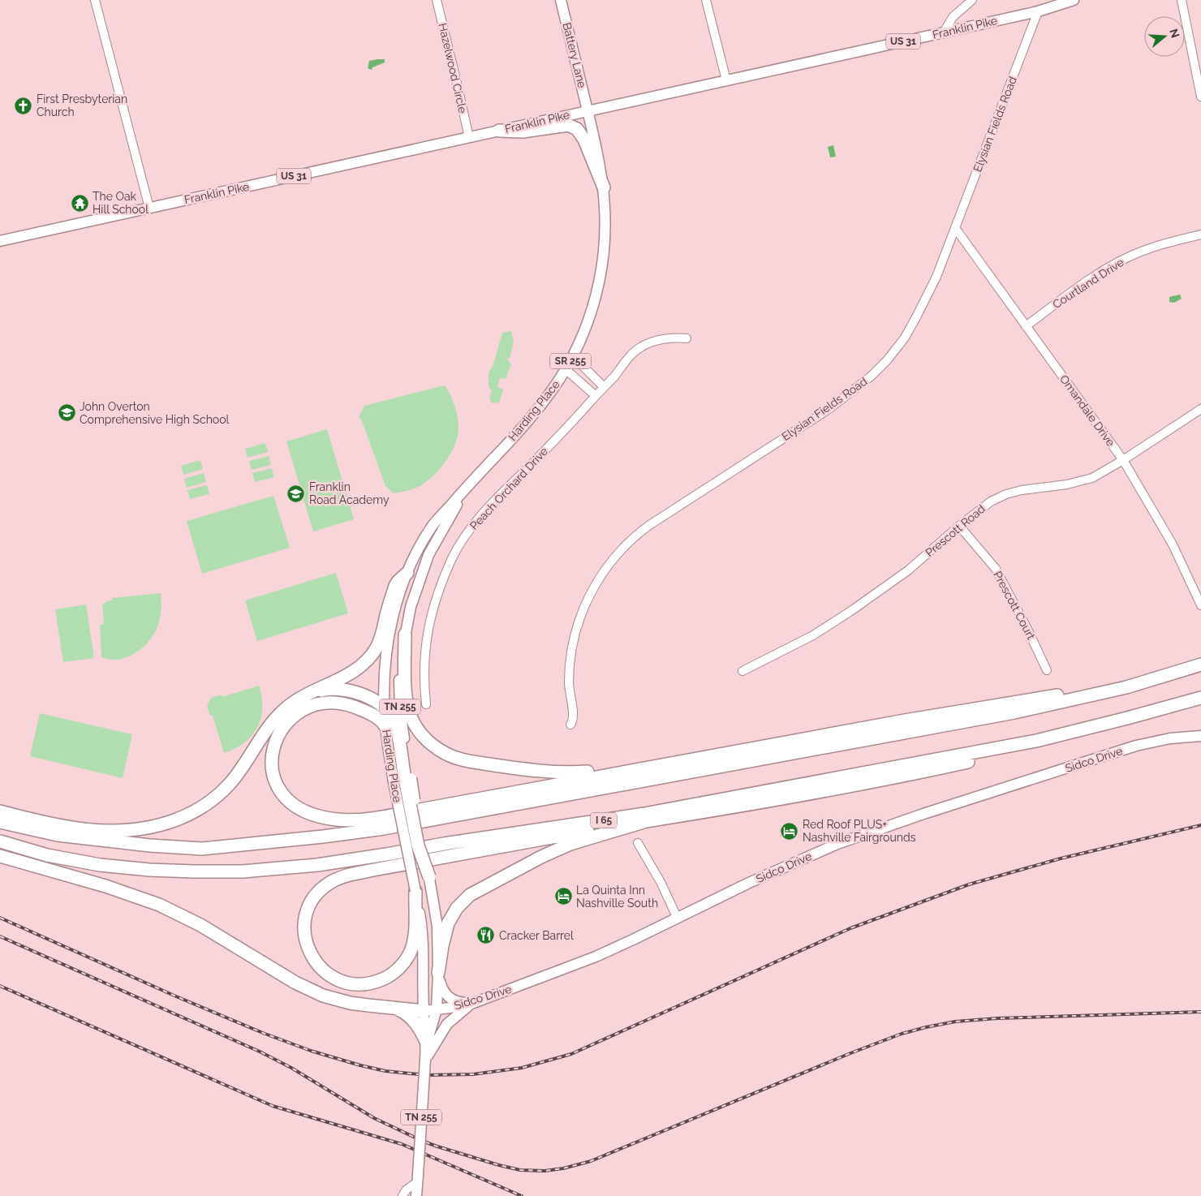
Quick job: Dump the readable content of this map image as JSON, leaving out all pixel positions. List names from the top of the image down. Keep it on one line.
{"streets":{"highway":["I 65"],"main road":["Franklin Pike","US 31","Battery Lane","SR 255","Harding Place","TN 255","Sidco Drive"],"street":["Hazelwood Circle","Elysian Fields Road","Courtland Drive","Omandale Drive","Peach Orchard Drive","Prescott Road","Prescott Court"]},"crossings":[["Franklin Pike","Battery Lane"],["Franklin Pike","Hazelwood Circle"],["Franklin Pike","Elysian Fields Road"],["Franklin Pike","Harding Place"],["Battery Lane","Harding Place"],["Elysian Fields Road","Omandale Drive"],["Courtland Drive","Omandale Drive"],["Harding Place","TN 255"],["Harding Place","Sidco Drive"],["Omandale Drive","Prescott Road"],["Prescott Road","Prescott Court"],["TN 255","Sidco Drive"]],"places":{"church":["First Presbyterian Church"],"temple":["The Oak Hill School"],"school or university":["John Overton Comprehensive High School","Franklin Road Academy"],"hotel":["Red Roof PLUS+ Nashville Fairgrounds","La Quinta Inn Nashville South"],"restaurant":["Cracker Barrel"]},"north":"right"}
